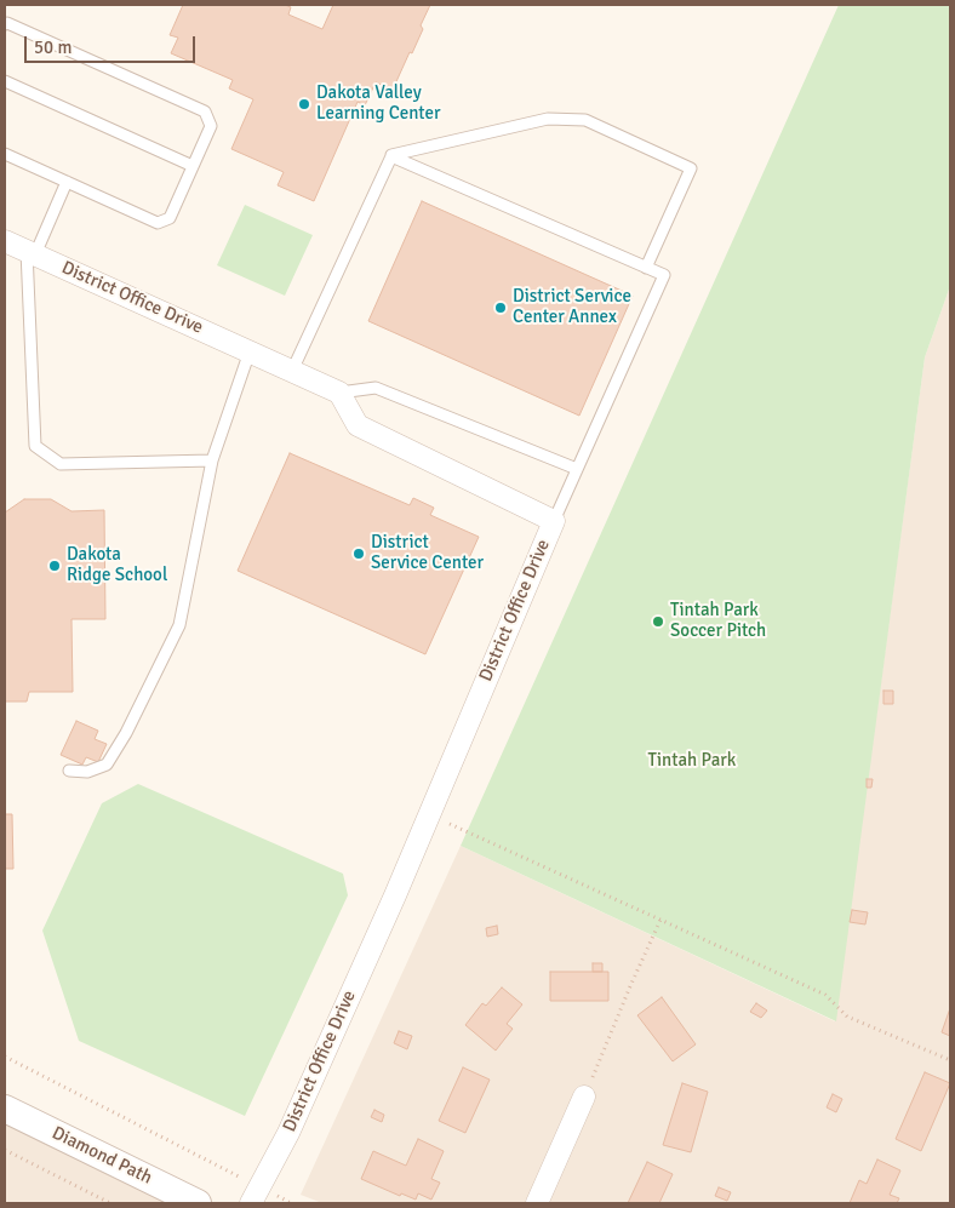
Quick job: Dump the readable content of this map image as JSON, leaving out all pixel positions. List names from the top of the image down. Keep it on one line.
{"streets":{"street":["District Office Drive","Diamond Path"]},"parks":["Tintah Park"],"places":["Dakota Valley Learning Center","District Service Center Annex","District Service Center","Dakota Ridge School","Tintah Park Soccer Pitch"],"scale_bar":"50 m"}
